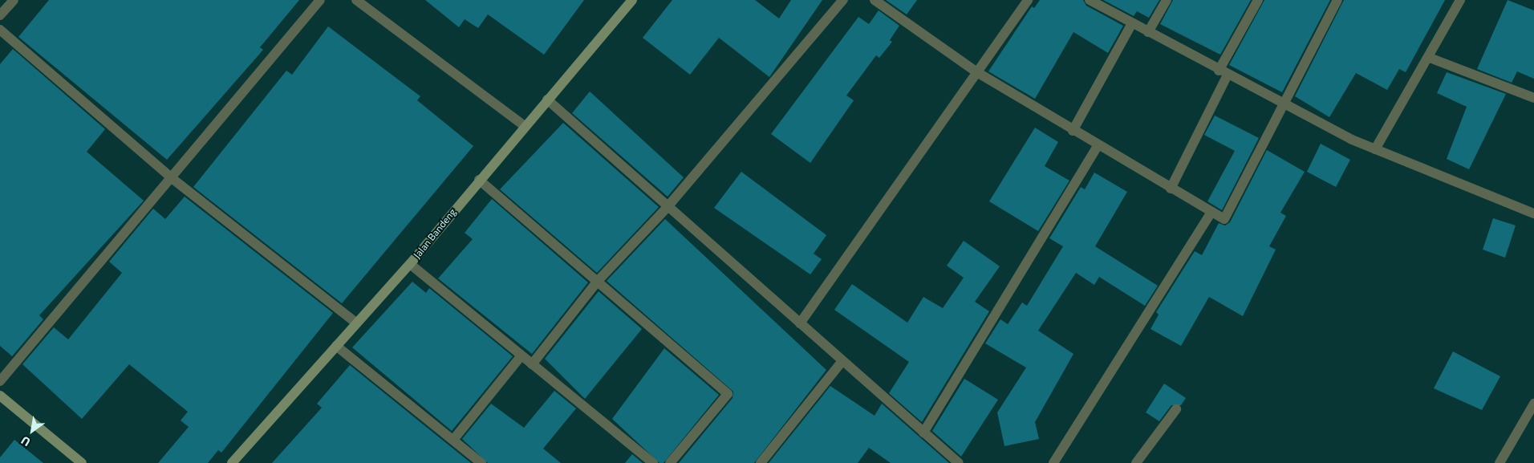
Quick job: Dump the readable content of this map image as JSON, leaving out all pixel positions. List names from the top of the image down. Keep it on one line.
{"streets":{"street":["Jalan Bandeng"]},"north":"bottom left"}
